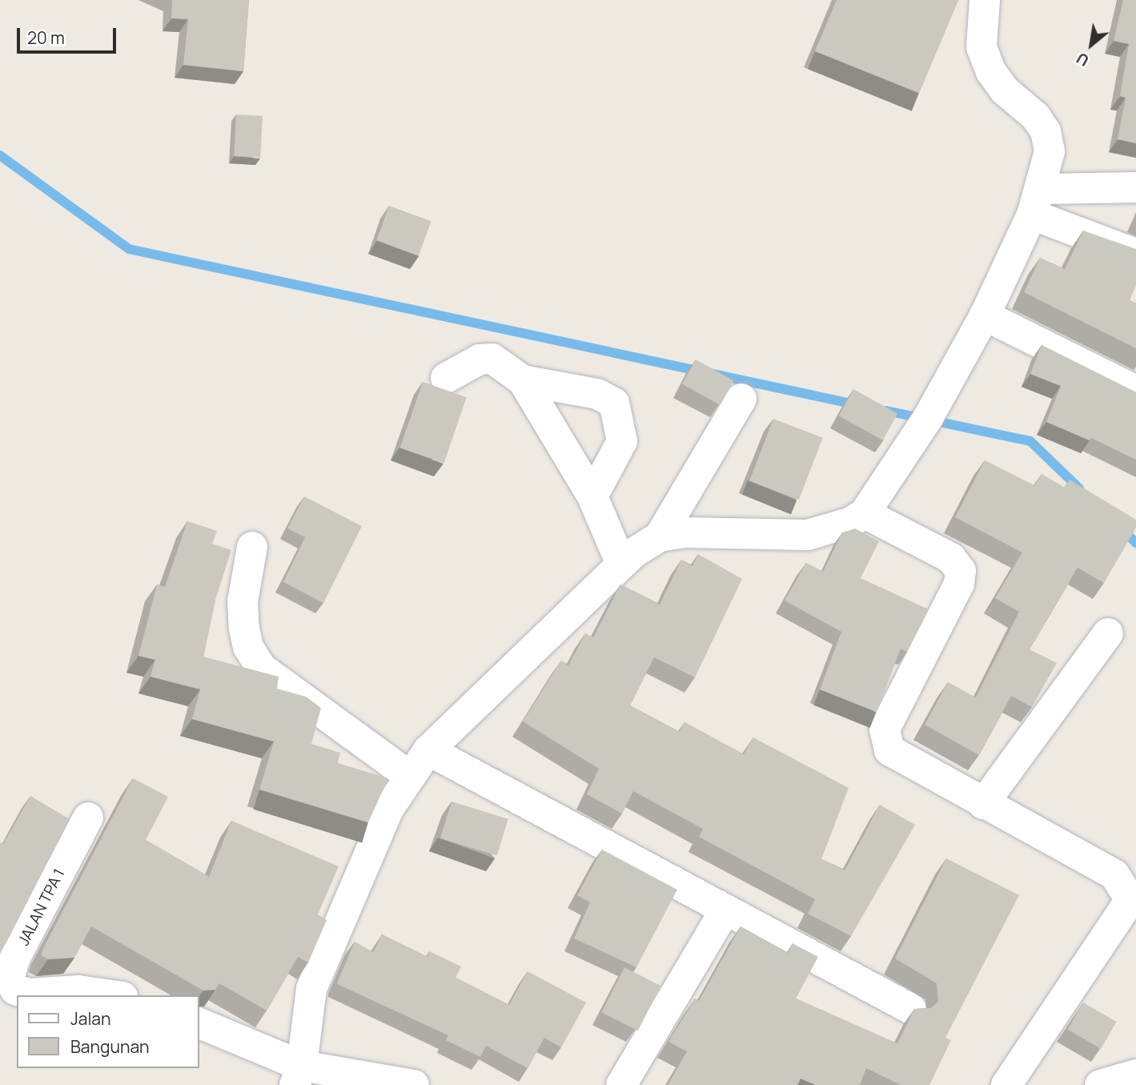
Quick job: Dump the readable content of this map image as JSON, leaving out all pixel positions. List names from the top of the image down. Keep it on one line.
{"streets":{"street":["JALAN TPA 1"]},"legend":["Jalan","Bangunan"],"scale_bar":"20 m","north":"bottom left"}
